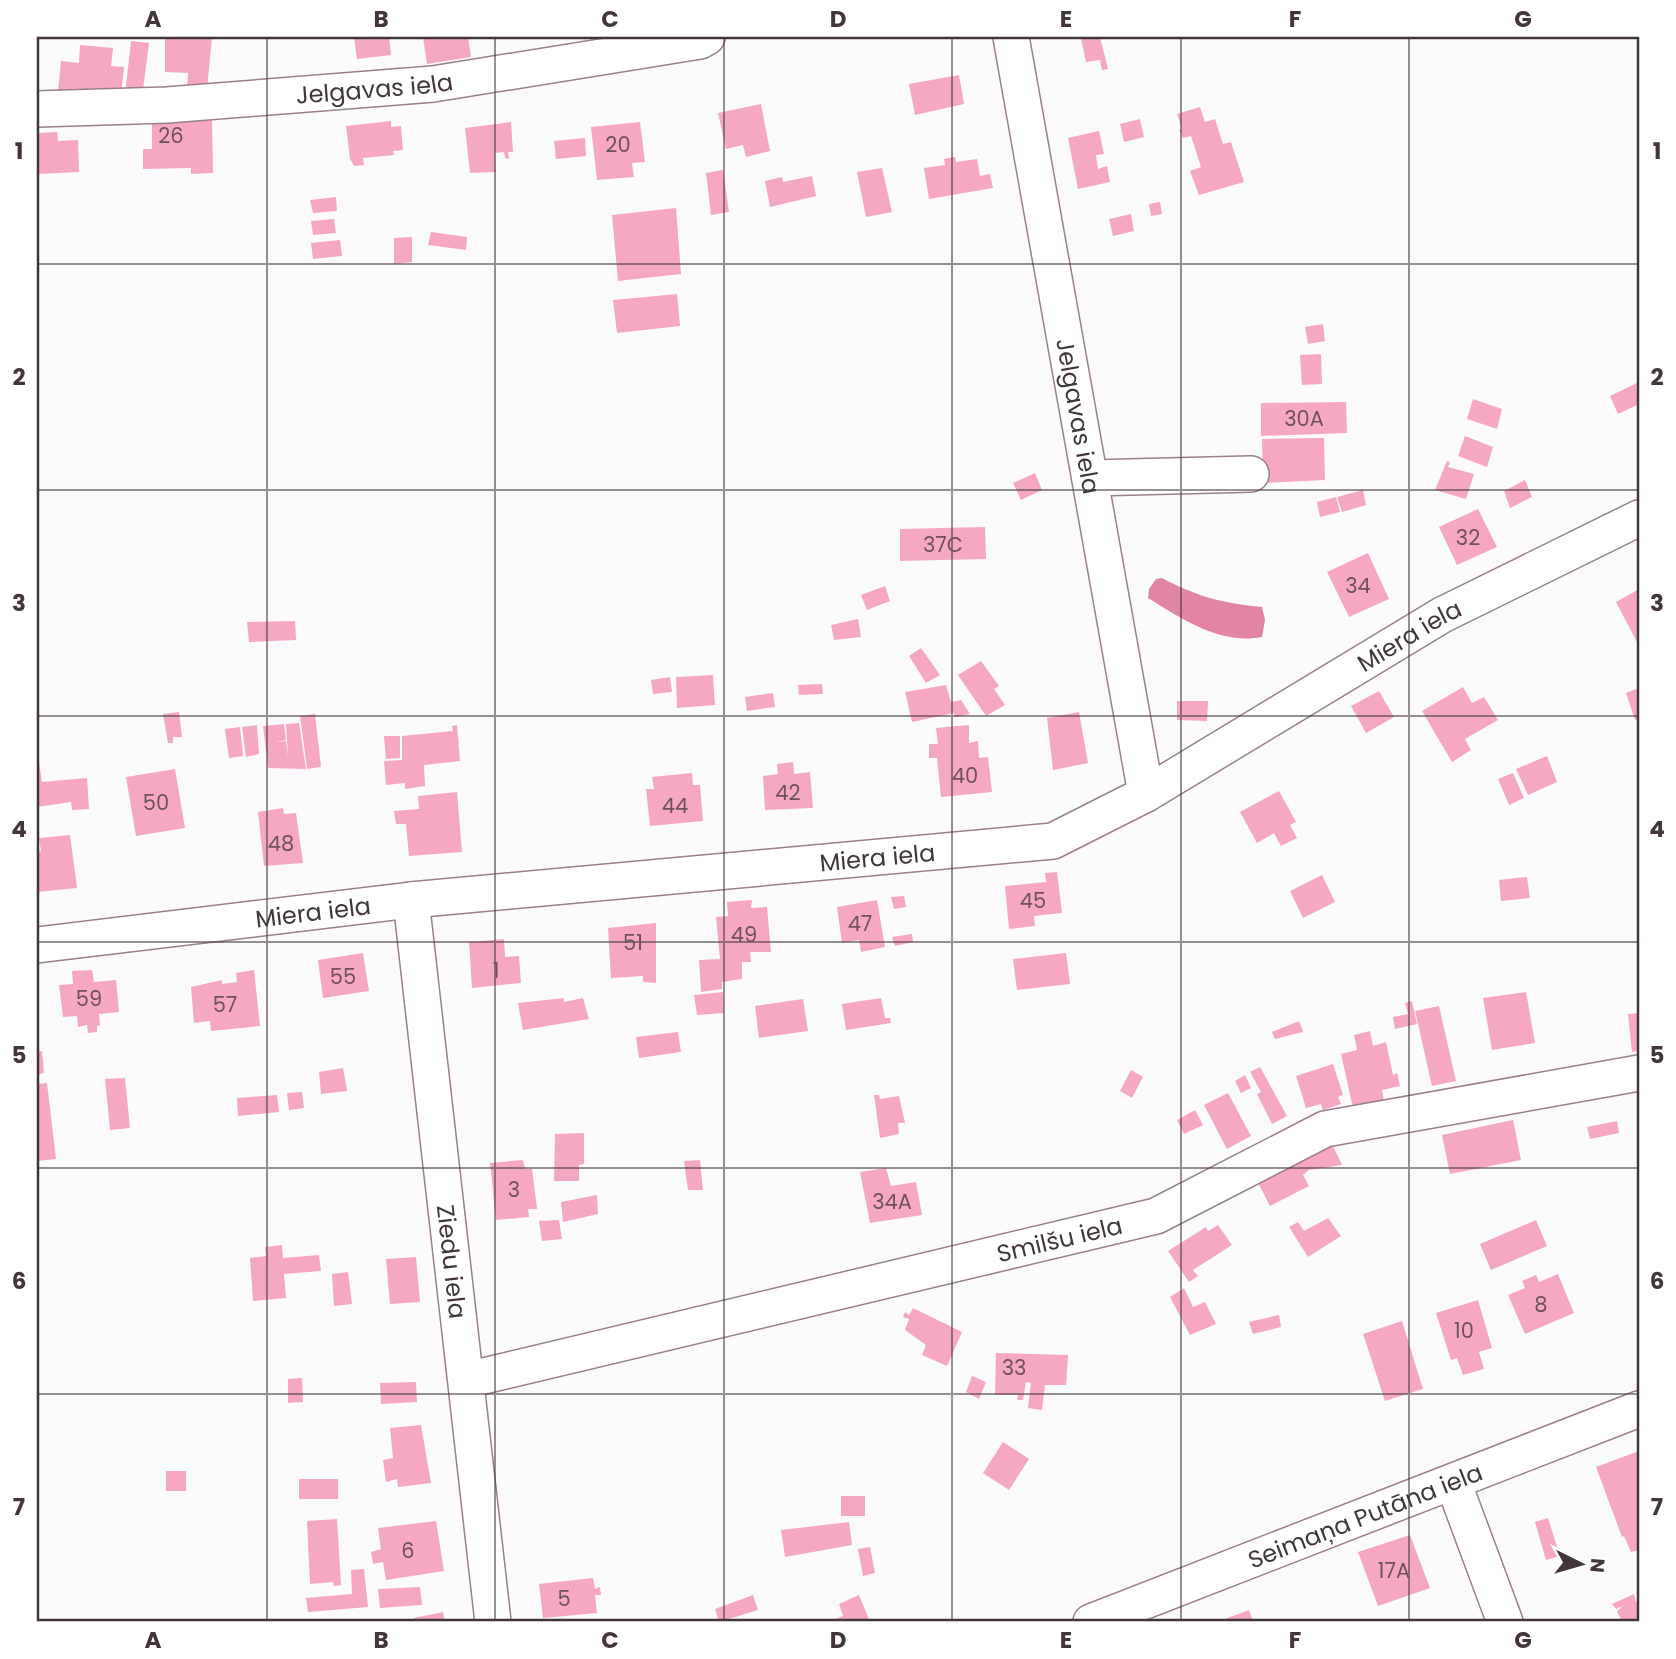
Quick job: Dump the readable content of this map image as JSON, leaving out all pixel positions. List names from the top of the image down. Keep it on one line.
{"streets":{"street":["Jelgavas iela","Miera iela","Smilšu iela","Ziedu iela","Seimaņa Putāna iela"]},"crossings":[["Jelgavas iela","Miera iela"],["Miera iela","Ziedu iela"],["Smilšu iela","Ziedu iela"]],"house_numbers":["26","20","30A","32","37C","34","40","42","50","44","48","45","47","49","51","1","55","59","57","3","34A","8","10","33","6","17A","5"],"north":"right","grid":{"columns":["A","B","C","D","E","F","G"],"rows":["1","2","3","4","5","6","7"]}}
